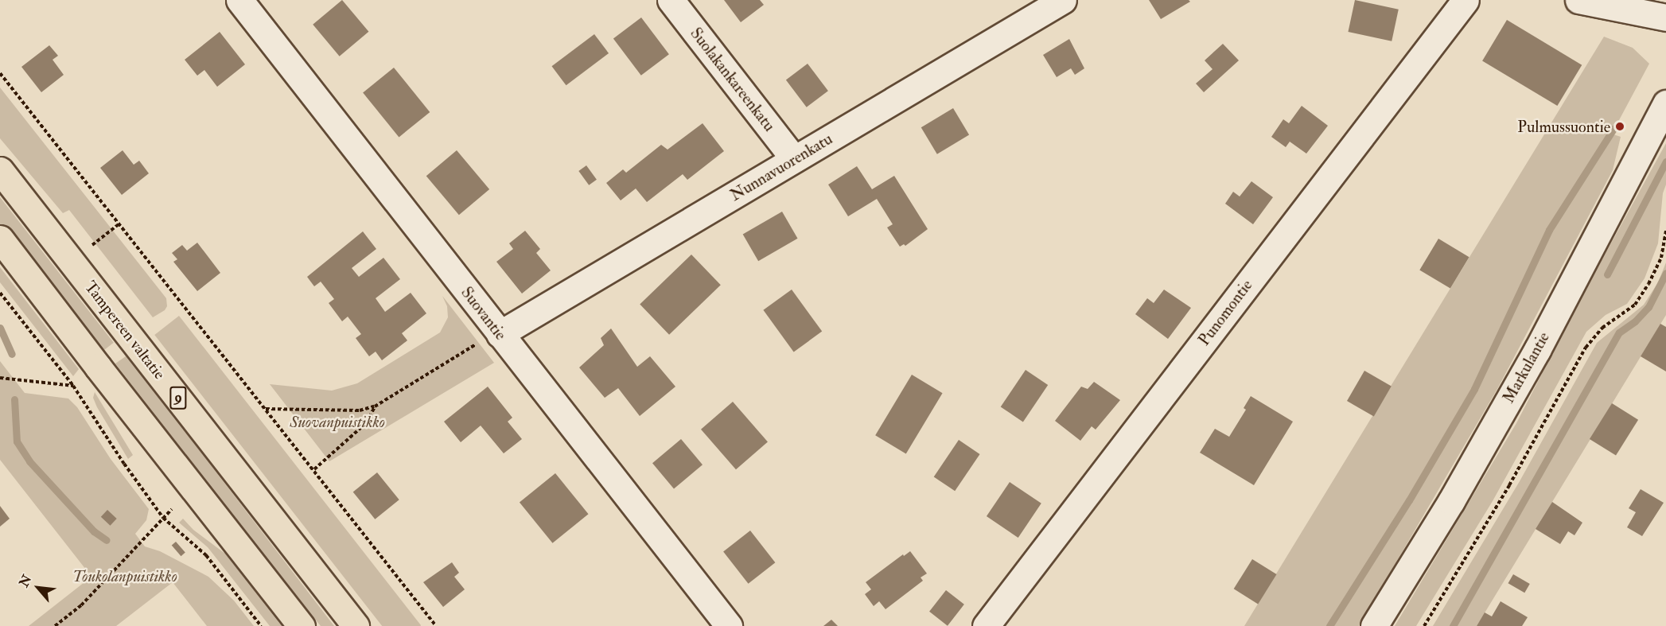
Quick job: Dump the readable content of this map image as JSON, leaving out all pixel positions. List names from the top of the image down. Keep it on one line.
{"streets":{"highway":["Tampereen valtatie","9"],"street":["Suolakankareenkatu","Nunnavuorenkatu","Punomontie","Suovantie","Markulantie"]},"crossings":[["Suolakankareenkatu","Nunnavuorenkatu"],["Nunnavuorenkatu","Suovantie"]],"parks":["Suovanpuistikko","Toukolanpuistikko"],"places":["Pulmussuontie"],"north":"top left"}
